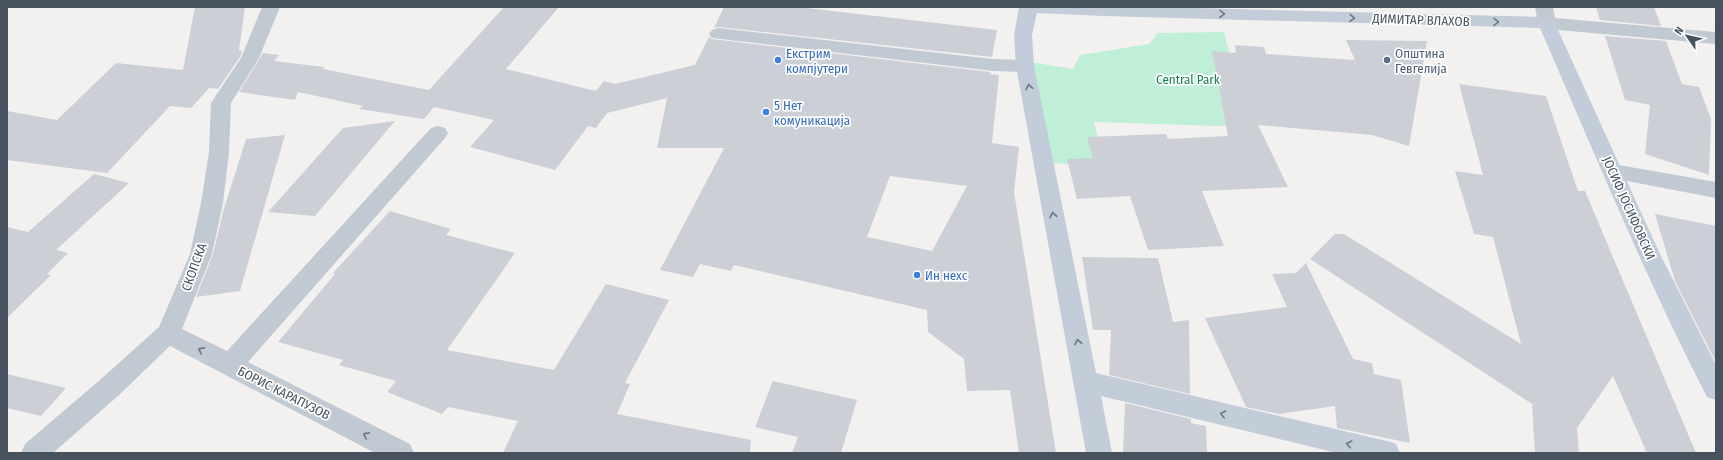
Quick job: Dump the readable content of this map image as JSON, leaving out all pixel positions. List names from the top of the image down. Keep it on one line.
{"streets":{"main road":["ДИМИТАР ВЛАХОВ","ЈОСИФ ЈОСИФОВСКИ"],"street":["СКОПСКА","БОРИС КАРАПУЗОВ"]},"crossings":[["ДИМИТАР ВЛАХОВ","ЈОСИФ ЈОСИФОВСКИ"],["СКОПСКА","БОРИС КАРАПУЗОВ"]],"one_way":["ДИМИТАР ВЛАХОВ","БОРИС КАРАПУЗОВ"],"parks":["Central Park"],"places":["Екстрим компјутери","Општина Гевгелија","5 Нет комуникација","Ин нехс"],"north":"top left"}
